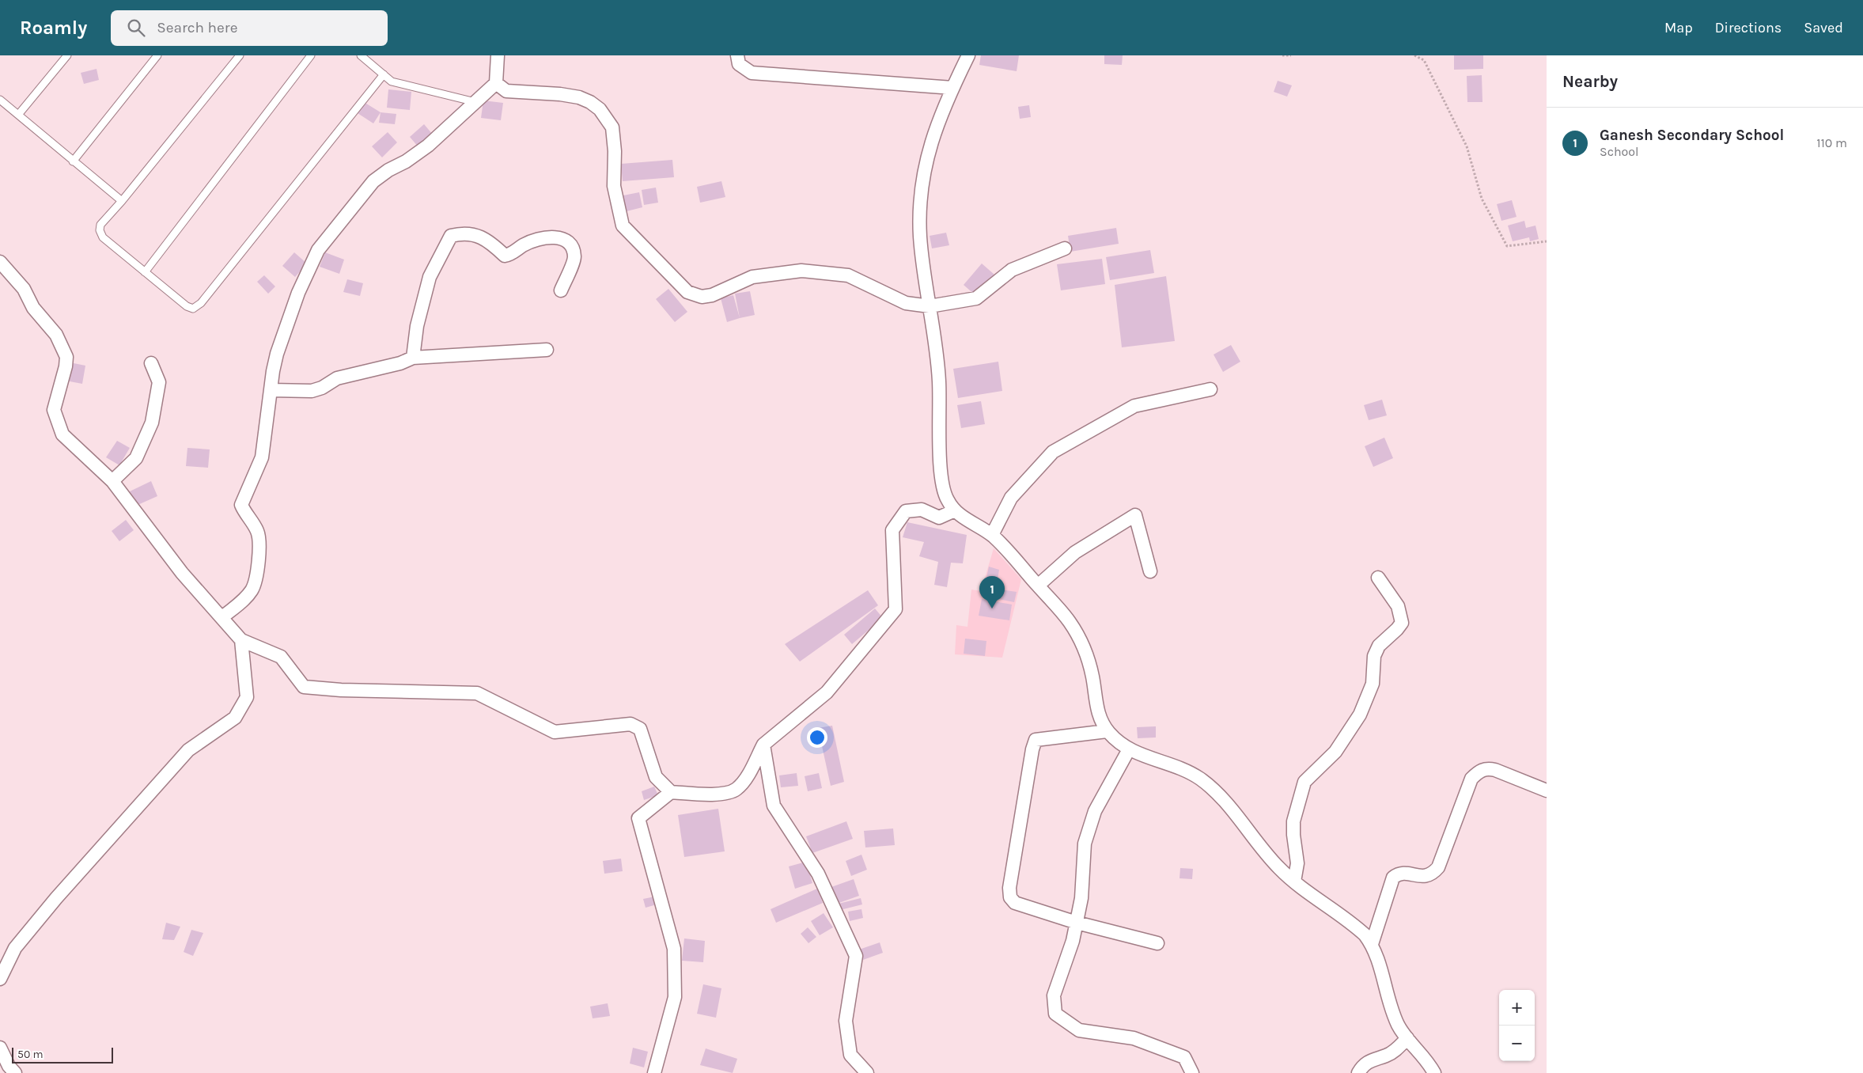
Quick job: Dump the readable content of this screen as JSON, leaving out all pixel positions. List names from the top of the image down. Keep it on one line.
{"scale_bar":"50 m","page":{"header":"Roamly","search":"Search here","nav":["Map","Directions","Saved"],"heading":"Nearby","list":[{"mark":"1","name":"Ganesh Secondary School","note":"School","value":"110 m"}],"pins":"1","map_buttons":["+","−"],"scale":"50 m"}}
